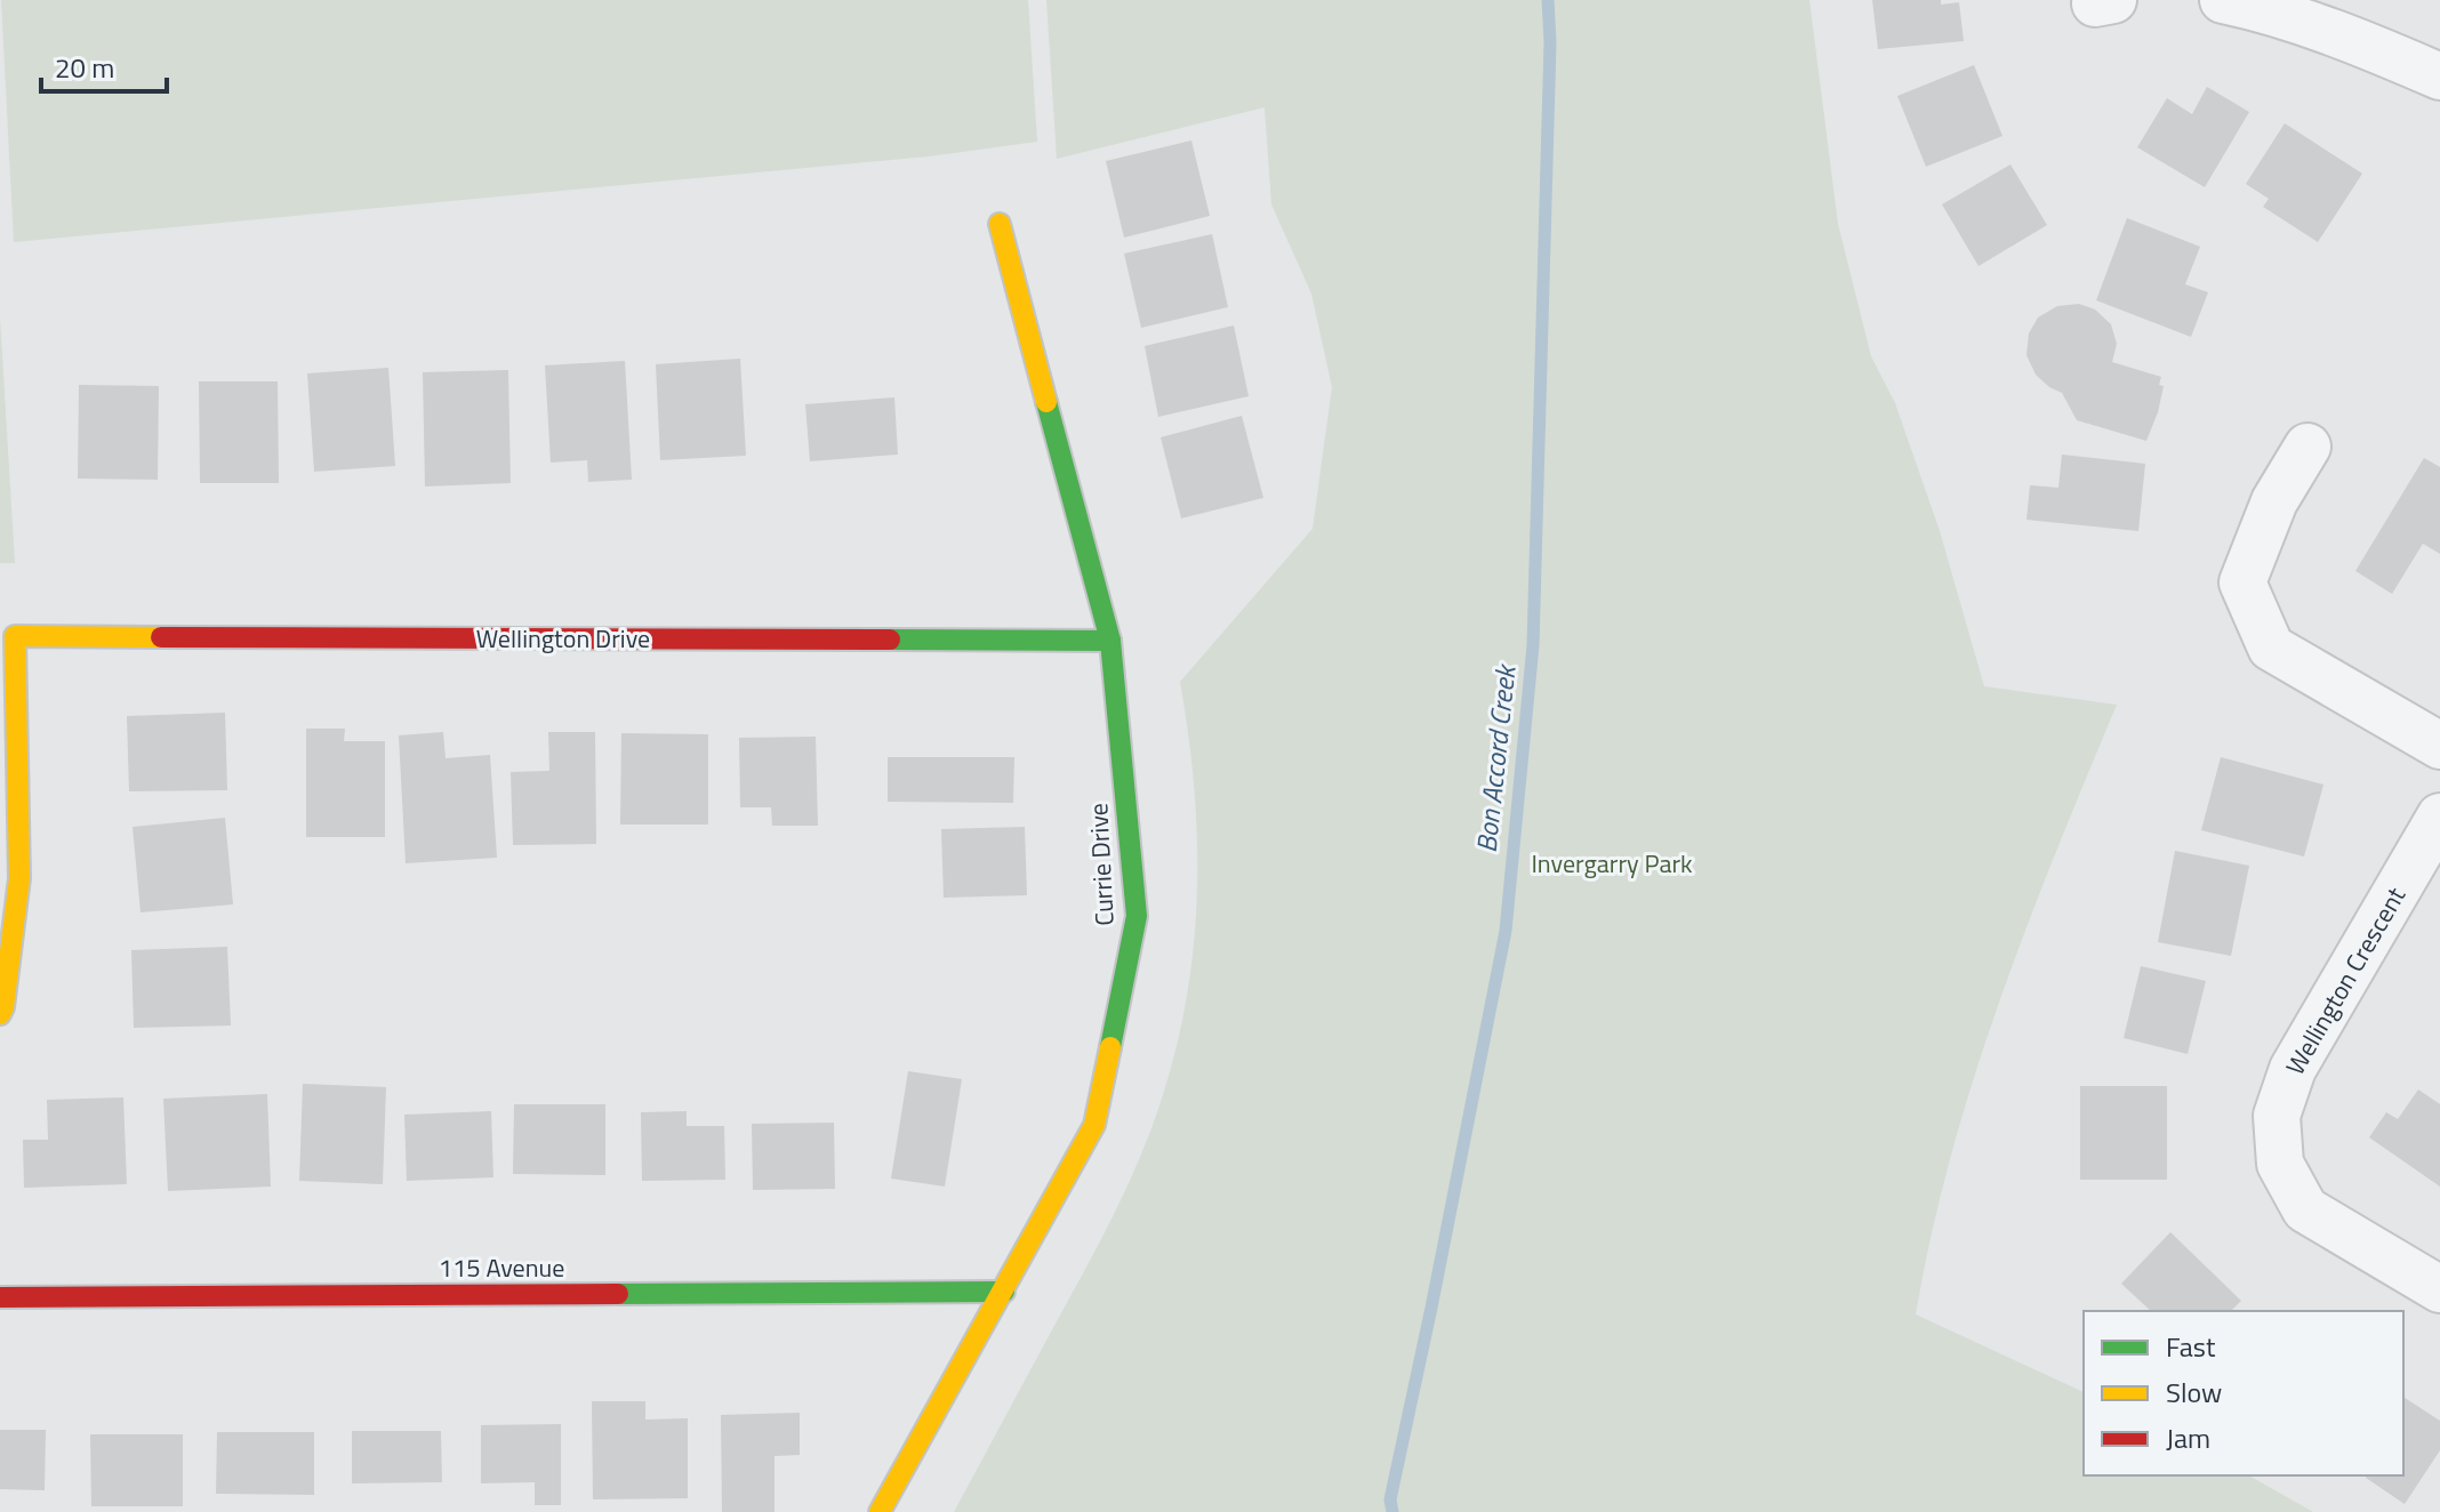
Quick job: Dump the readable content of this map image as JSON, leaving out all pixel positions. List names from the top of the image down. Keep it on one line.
{"streets":{"street":["Wellington Drive","Currie Drive","Wellington Crescent","115 Avenue"]},"crossings":[["Wellington Drive","Currie Drive"],["Currie Drive","115 Avenue"]],"water":["Bon Accord Creek"],"parks":["Invergarry Park"],"legend":["Fast","Slow","Jam"],"scale_bar":"20 m"}
